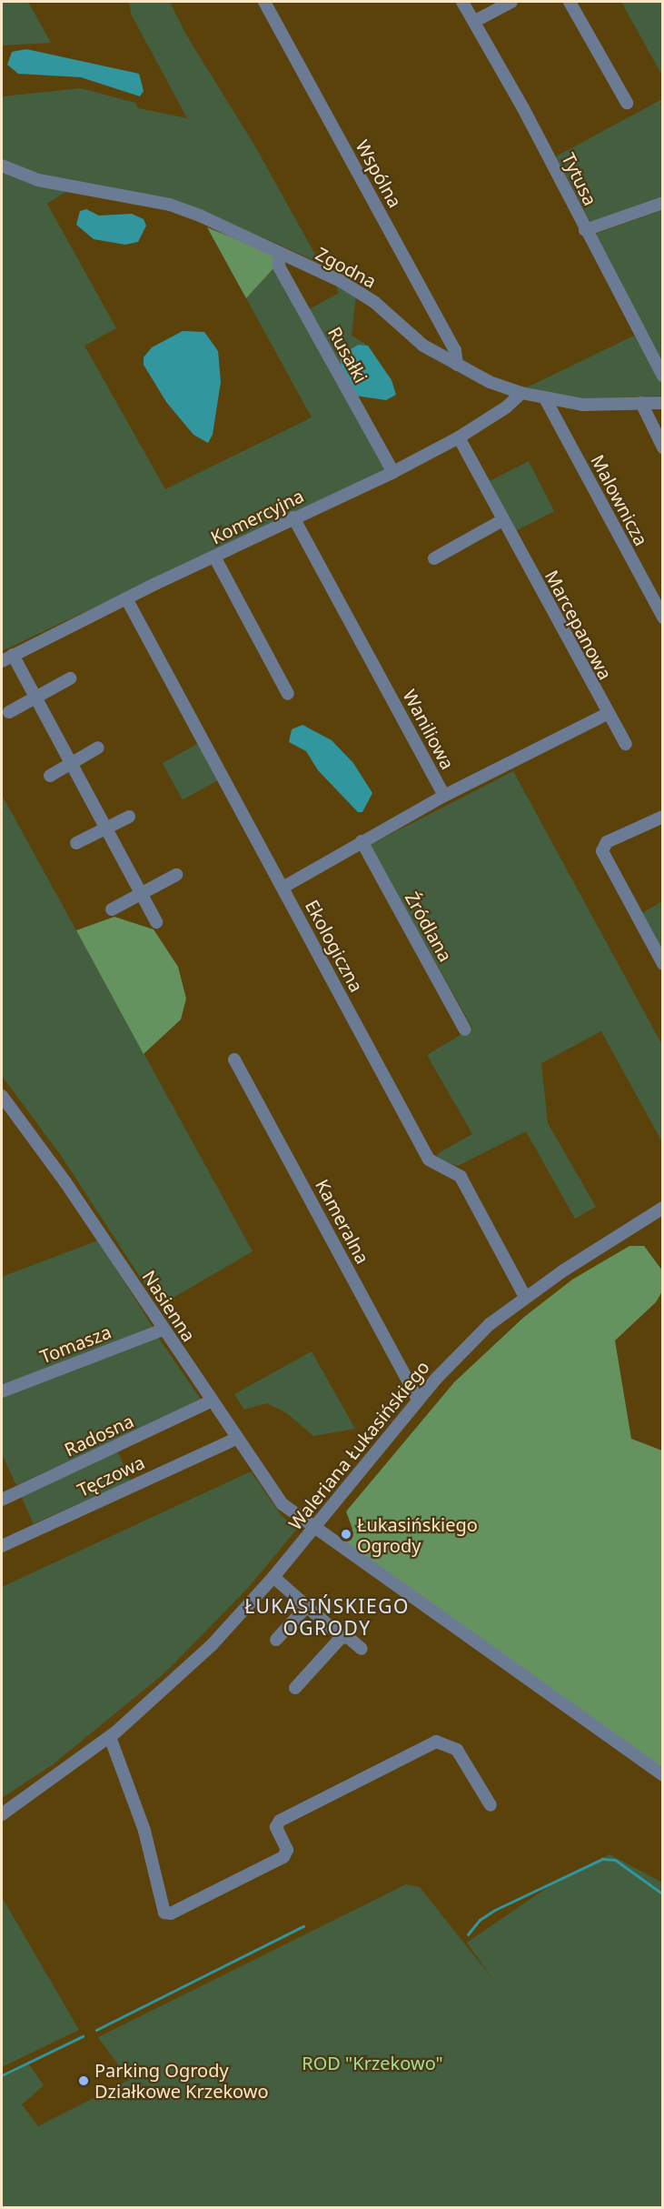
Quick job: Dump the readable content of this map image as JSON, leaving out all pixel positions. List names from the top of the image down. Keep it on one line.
{"streets":{"street":["Wspólna","Tytusa","Zgodna","Rusałki","Malownicza","Komercyjna","Marcepanowa","Waniliowa","Źródlana","Ekologiczna","Kameralna","Nasienna","Tomasza","Radosna","Waleriana Łukasińskiego","Tęczowa"]},"crossings":[["Wspólna","Zgodna"],["Zgodna","Rusałki"],["Zgodna","Malownicza"],["Zgodna","Komercyjna"],["Rusałki","Komercyjna"],["Komercyjna","Marcepanowa"],["Komercyjna","Waniliowa"],["Komercyjna","Ekologiczna"],["Waniliowa","Źródlana"],["Waniliowa","Ekologiczna"],["Ekologiczna","Waleriana Łukasińskiego"],["Kameralna","Waleriana Łukasińskiego"],["Nasienna","Tomasza"],["Nasienna","Radosna"],["Nasienna","Waleriana Łukasińskiego"],["Nasienna","Tęczowa"]],"districts":["ŁUKASIŃSKIEGO OGRODY"],"parks":["ROD \"Krzekowo\""],"places":["Łukasińskiego Ogrody","Parking Ogrody Działkowe Krzekowo"]}
